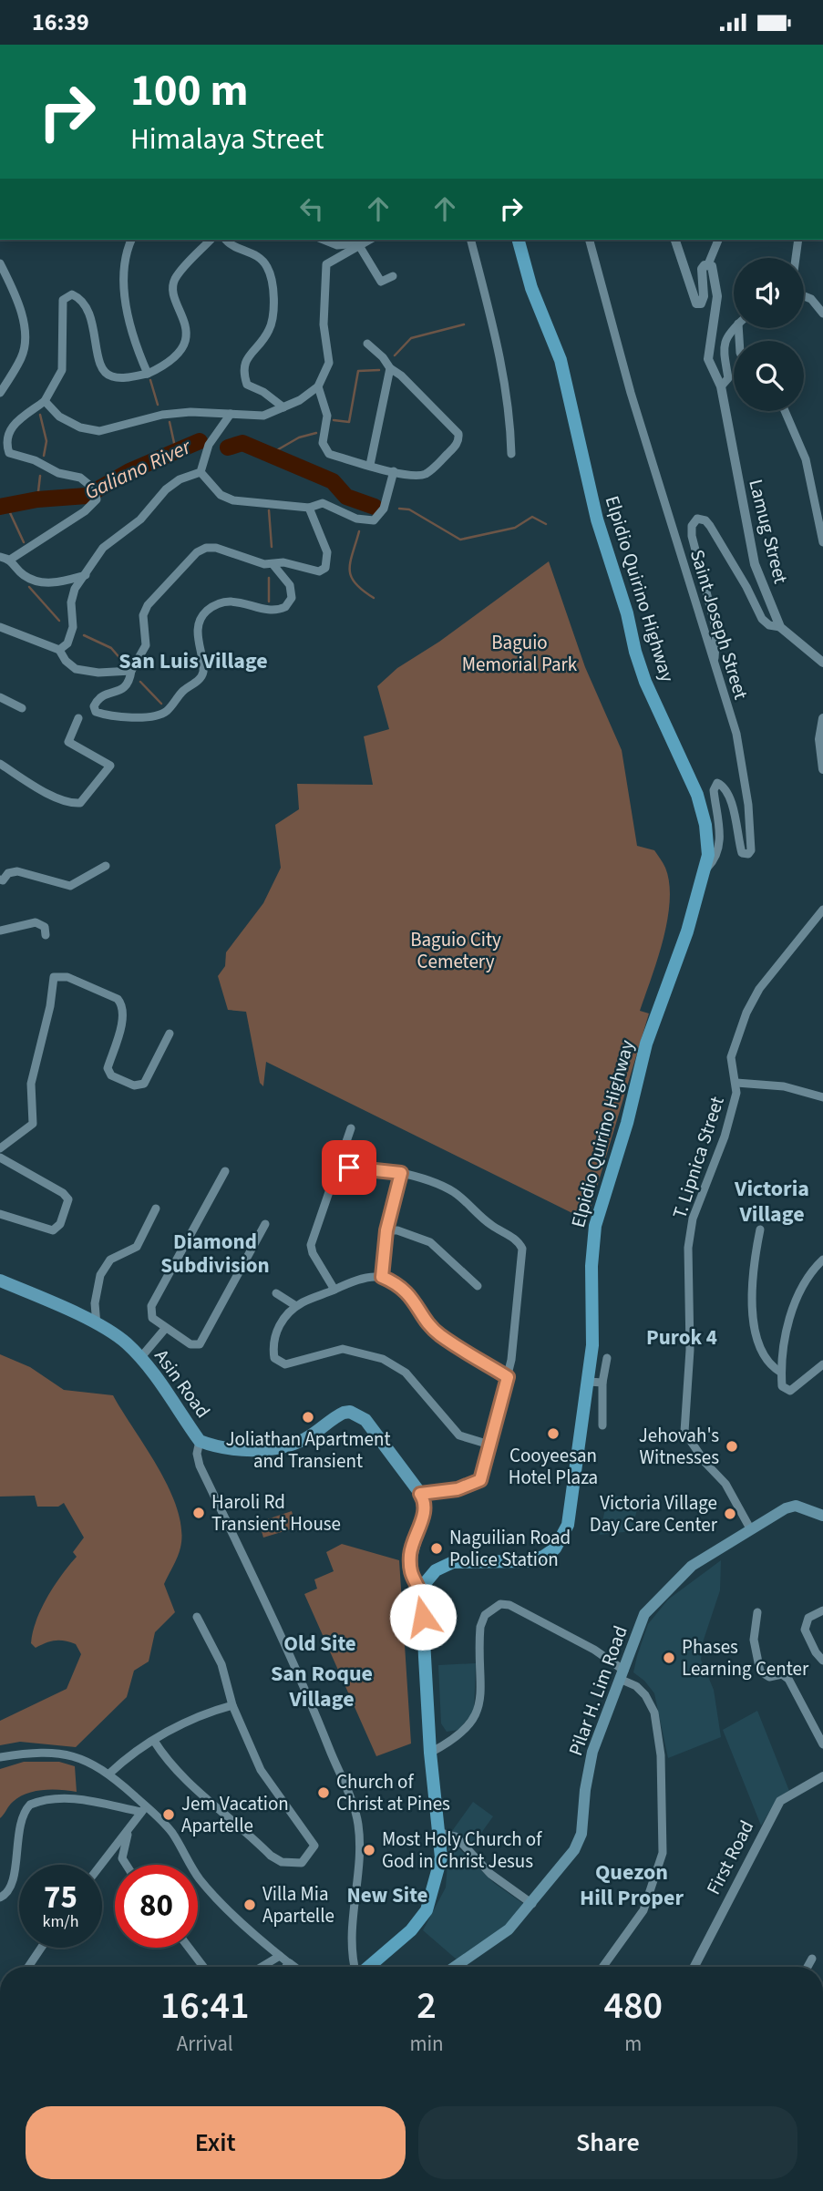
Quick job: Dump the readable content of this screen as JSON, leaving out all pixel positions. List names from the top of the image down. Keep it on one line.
{"streets":{"highway":["Elpidio Quirino Highway"],"main road":["Asin Road","Pilar H. Lim Road"],"street":["Lamug Street","Saint Joseph Street","T. Lipnica Street","First Road"]},"crossings":[["Elpidio Quirino Highway","Saint Joseph Street"],["T. Lipnica Street","Pilar H. Lim Road"]],"districts":["San Luis Village","Victoria Village","Diamond Subdivision","Purok 4","Old Site","San Roque Village","Quezon Hill Proper","New Site"],"water":["Galiano River"],"parks":["Baguio Memorial Park","Baguio City Cemetery"],"places":["Joliathan Apartment and Transient","Cooyeesan Hotel Plaza","Jehovah's Witnesses","Haroli Rd Transient House","Victoria Village Day Care Center","Naguilian Road Police Station","Phases Learning Center","Church of Christ at Pines","Jem Vacation Apartelle","Most Holy Church of God in Christ Jesus","Villa Mia Apartelle"],"page":{"status":"16:39","turn":["100 m","Himalaya Street"],"speed":"75 km/h","limit":"80","eta":["16:41","Arrival","2","min","480","m"],"buttons":["Exit","Share"]}}
